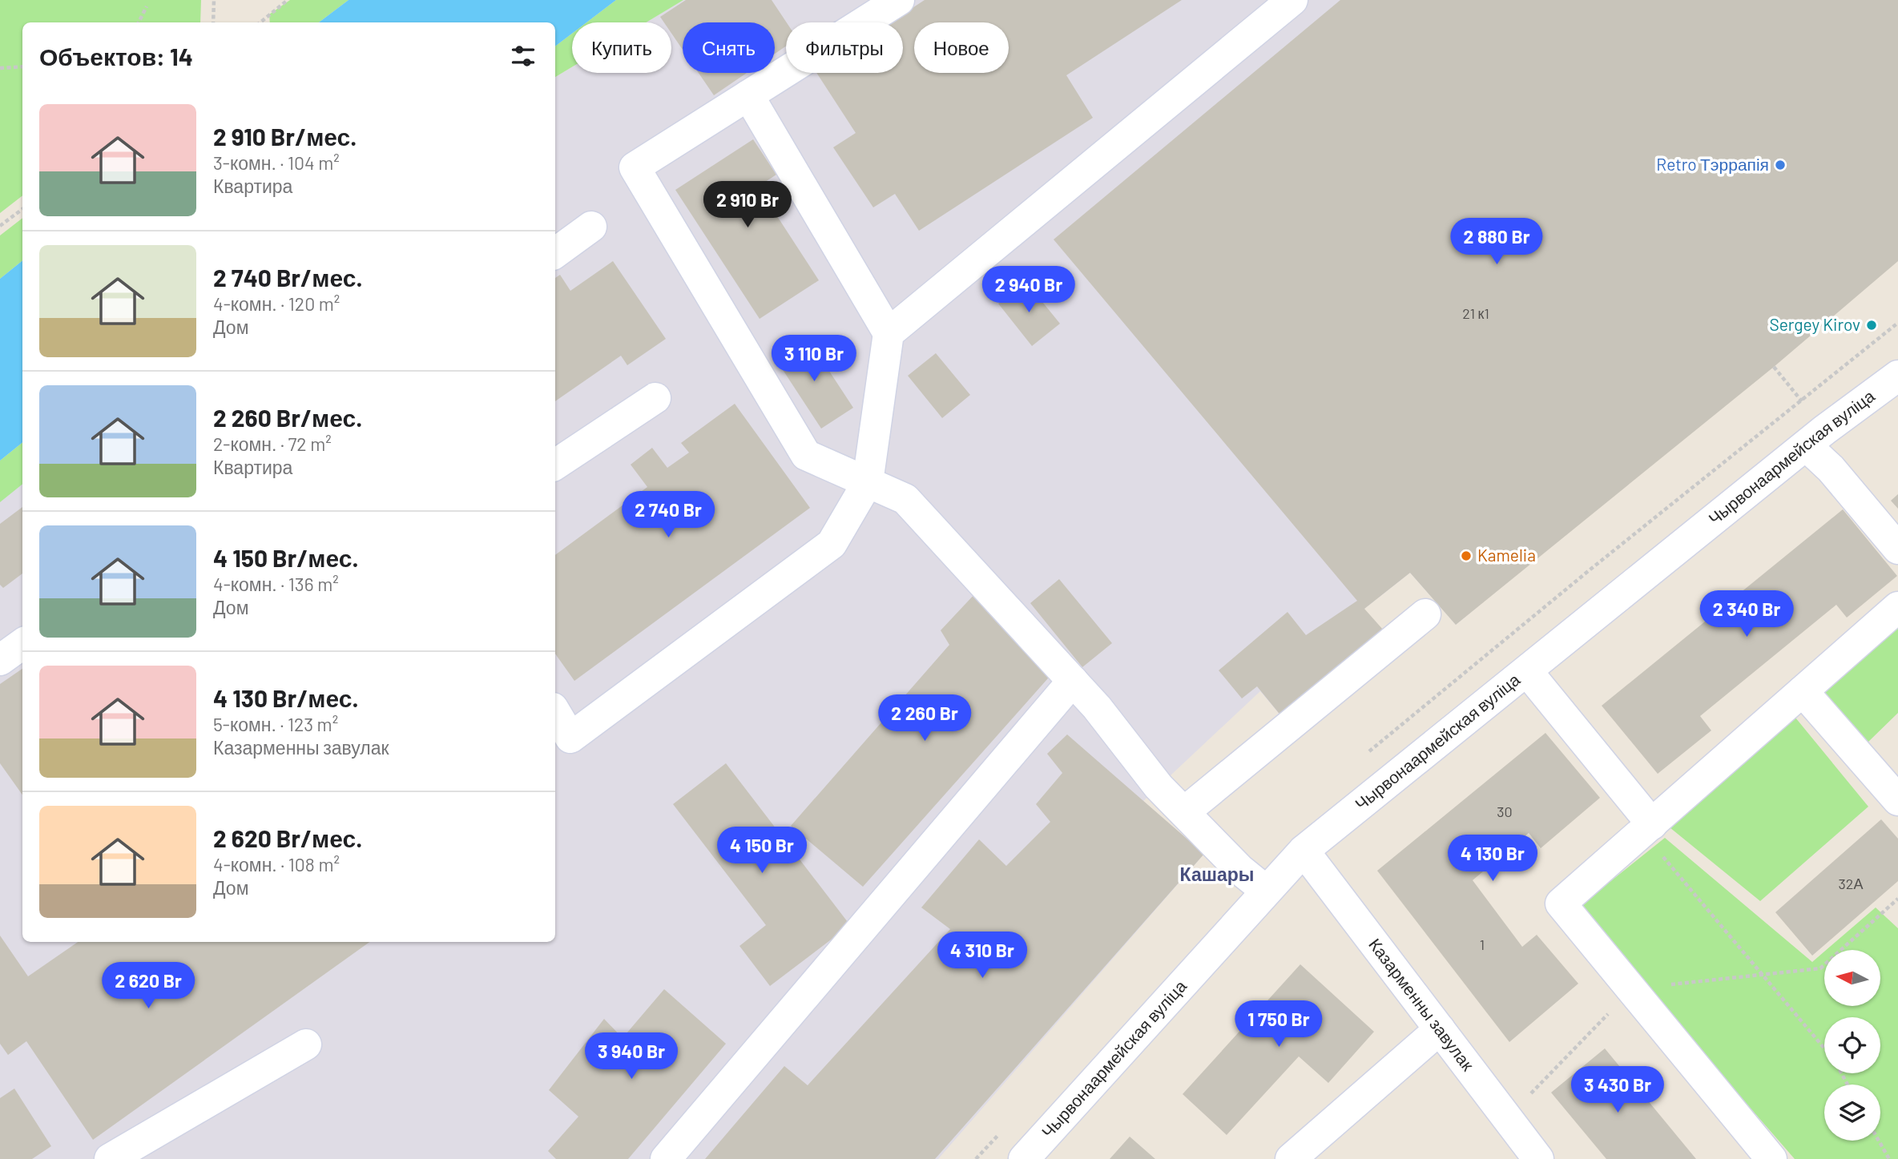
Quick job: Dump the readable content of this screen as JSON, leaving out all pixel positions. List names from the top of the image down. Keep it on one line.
{"streets":{"street":["Чырвонаармейская вуліца","Казарменны завулак"]},"crossings":[["Чырвонаармейская вуліца","Казарменны завулак"]],"districts":["Кашары"],"places":["Retro Тэррапія","Sergey Kirov","Kamelia"],"house_numbers":["21 к1","30","32А","1"],"north":"left","page":{"chip":["Купить","Снять","Фильтры","Новое"],"heading":"Объектов: 14","list":[{"name":"2 910 Br/мес.","note":"3-комн. · 104 m² · Квартира"},{"name":"2 740 Br/мес.","note":"4-комн. · 120 m² · Дом"},{"name":"2 260 Br/мес.","note":"2-комн. · 72 m² · Квартира"},{"name":"4 150 Br/мес.","note":"4-комн. · 136 m² · Дом"},{"name":"4 130 Br/мес.","note":"5-комн. · 123 m² · Казарменны завулак"},{"name":"2 620 Br/мес.","note":"4-комн. · 108 m² · Дом"}],"price":["2 910 Br","2 880 Br","2 940 Br","3 110 Br","2 740 Br","2 340 Br","2 260 Br","4 150 Br","4 130 Br","4 310 Br","2 620 Br","1 750 Br","3 940 Br","3 430 Br"]}}
